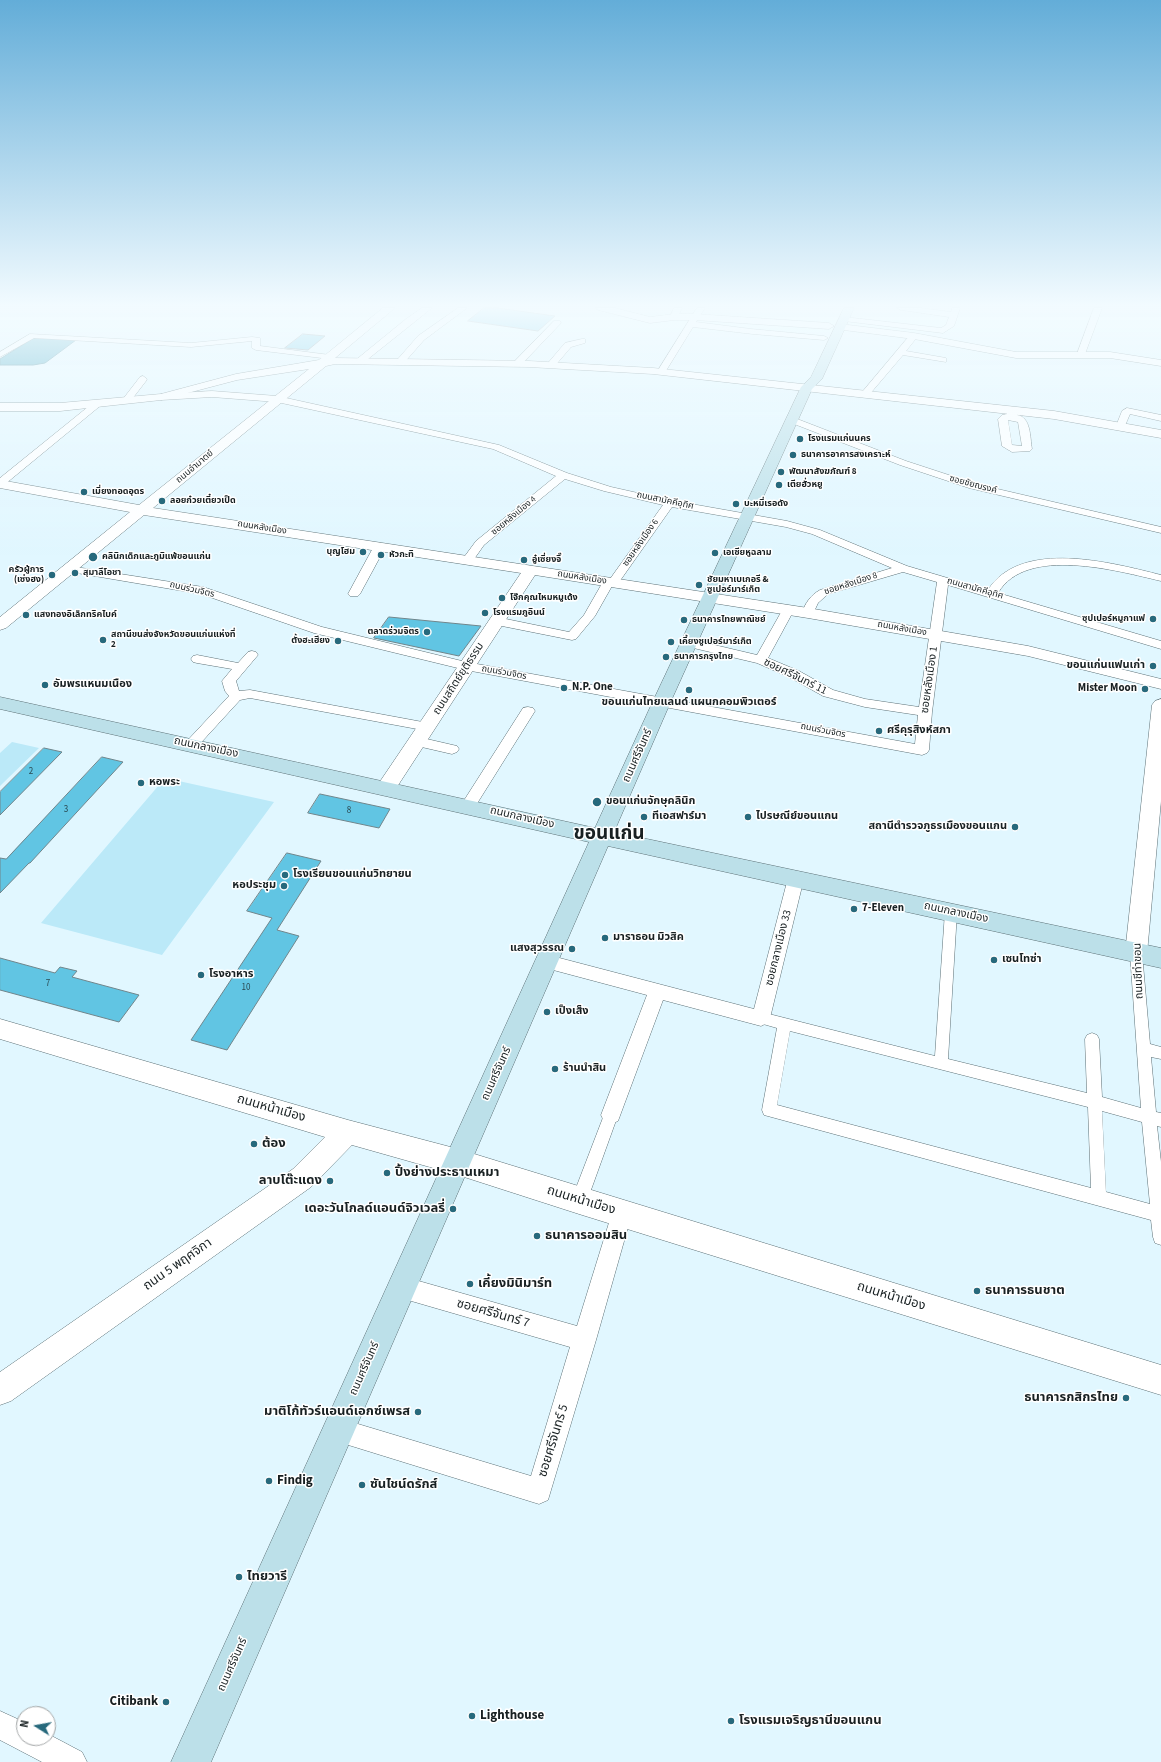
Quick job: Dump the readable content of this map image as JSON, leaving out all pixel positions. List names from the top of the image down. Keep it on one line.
{"streets":{"main road":["ถนนกลางเมือง","ถนนศรีจันทร์"],"street":["ถนนอำมาตย์","ซอยชัยณรงค์","ถนนสามัคคีอุทิศ","ซอยหลังเมือง 4","ถนนหลังเมือง","ซอยหลังเมือง 6","ซอยหลังเมือง 8","ถนนร่วมจิตร","ซอยศรีจันทร์ 11","ถนนสถิตย์ยุติธรรม","ซอยหลังเมือง 1","ซอยกลางเมือง 33","ถนนชีท่าขอน","ถนนหน้าเมือง","ถนน 5 พฤศจิกา","ซอยศรีจันทร์ 7","ซอยศรีจันทร์ 5"]},"crossings":[["ถนนอำมาตย์","ถนนสามัคคีอุทิศ"],["ถนนอำมาตย์","ถนนหลังเมือง"],["ถนนอำมาตย์","ถนนร่วมจิตร"],["ซอยชัยณรงค์","ถนนศรีจันทร์"],["ถนนสามัคคีอุทิศ","ซอยหลังเมือง 4"],["ถนนสามัคคีอุทิศ","ซอยหลังเมือง 6"],["ถนนสามัคคีอุทิศ","ซอยหลังเมือง 8"],["ถนนสามัคคีอุทิศ","ซอยหลังเมือง 1"],["ถนนสามัคคีอุทิศ","ถนนศรีจันทร์"],["ซอยหลังเมือง 4","ถนนหลังเมือง"],["ถนนหลังเมือง","ซอยหลังเมือง 6"],["ถนนหลังเมือง","ซอยหลังเมือง 8"],["ถนนหลังเมือง","ถนนสถิตย์ยุติธรรม"],["ถนนหลังเมือง","ซอยหลังเมือง 1"],["ถนนหลังเมือง","ถนนศรีจันทร์"],["ซอยหลังเมือง 6","ถนนสถิตย์ยุติธรรม"],["ถนนร่วมจิตร","ถนนสถิตย์ยุติธรรม"],["ถนนร่วมจิตร","ซอยหลังเมือง 1"],["ถนนร่วมจิตร","ถนนศรีจันทร์"],["ซอยศรีจันทร์ 11","ซอยหลังเมือง 1"],["ซอยศรีจันทร์ 11","ถนนศรีจันทร์"],["ถนนสถิตย์ยุติธรรม","ถนนกลางเมือง"],["ถนนกลางเมือง","ถนนศรีจันทร์"],["ถนนกลางเมือง","ซอยกลางเมือง 33"],["ถนนกลางเมือง","ถนนชีท่าขอน"],["ถนนศรีจันทร์","ถนนหน้าเมือง"],["ถนนศรีจันทร์","ซอยศรีจันทร์ 7"],["ถนนศรีจันทร์","ซอยศรีจันทร์ 5"],["ถนนหน้าเมือง","ถนน 5 พฤศจิกา"],["ถนนหน้าเมือง","ซอยศรีจันทร์ 5"],["ซอยศรีจันทร์ 7","ซอยศรีจันทร์ 5"]],"districts":["ขอนแก่น"],"places":["โรงแรมแก่นนคร","ธนาคารอาคารสงเคราะห์","พัฒนาสังฆภัณฑ์ 8","เตียฮั่วหยู","เมี่ยงทอดอุดร","ลอยก๋วยเตี๋ยวเป็ด","บะหมี่เรอดัง","บุญโฮม","เอเซียหูฉลาม","หัวกะทิ","คลินิกเด็กและภูมิแพ้ขอนแก่น","อู๋เซี่ยงจี๊","สุมาลีโอชา","ครัวผู้การ (เซ่งฮง)","ชัยมหาเบเกอรี & ซูเปอร์มาร์เก็ต","โจ๊กคุณไหมหมูเด้ง","โรงแรมภูอินน์","แสงทองอิเล็กทริคไบค์","ซุปเปอร์หมูกาแฟ","ธนาคารไทยพาณิชย์","ตลาดร่วมจิตร","สถานีขนส่งจังหวัดขอนแก่นแห่งที่ 2","ตั้งฮะเฮียง","เคี้ยงซูเปอร์มาร์เก็ต","ธนาคารกรุงไทย","ขอนแก่นแฟนเก่า","อัมพรแหนมเนือง","N.P. One","Mister Moon","ขอนแก่นไทยแลนด์ แผนกคอมพิวเตอร์","ศรีคุรุสิงห์สภา","หอพระ","ขอนแก่นจักษุคลินิก","ทีเอสฟาร์มา","ไปรษณีย์ขอนแกน","สถานีตำรวจภูธรเมืองขอนแกน","โรงเรียนขอนแก่นวิทยายน","หอประชุม","7-Eleven","มาราธอน มิวสิค","แสงสุวรรณ","เซนโทซ่า","โรงอาหาร","เป็งเส็ง","ร้านนำสิน","ต้อง","ปิ้งย่างประธานเหมา","ลาบโต๊ะแดง","เดอะวันโกลด์แอนด์จิวเวลรี่","ธนาคารออมสิน","เคี้ยงมินิมาร์ท","ธนาคารธนชาต","ธนาคารกสิกรไทย","มาติโก้ทัวร์แอนด์เอกซ์เพรส","Findig","ซันไชน์ดรักส์","ไทยวารี","Citibank","Lighthouse","โรงแรมเจริญธานีขอนแกน"],"house_numbers":["2","3","8","7","10"],"north":"left"}
